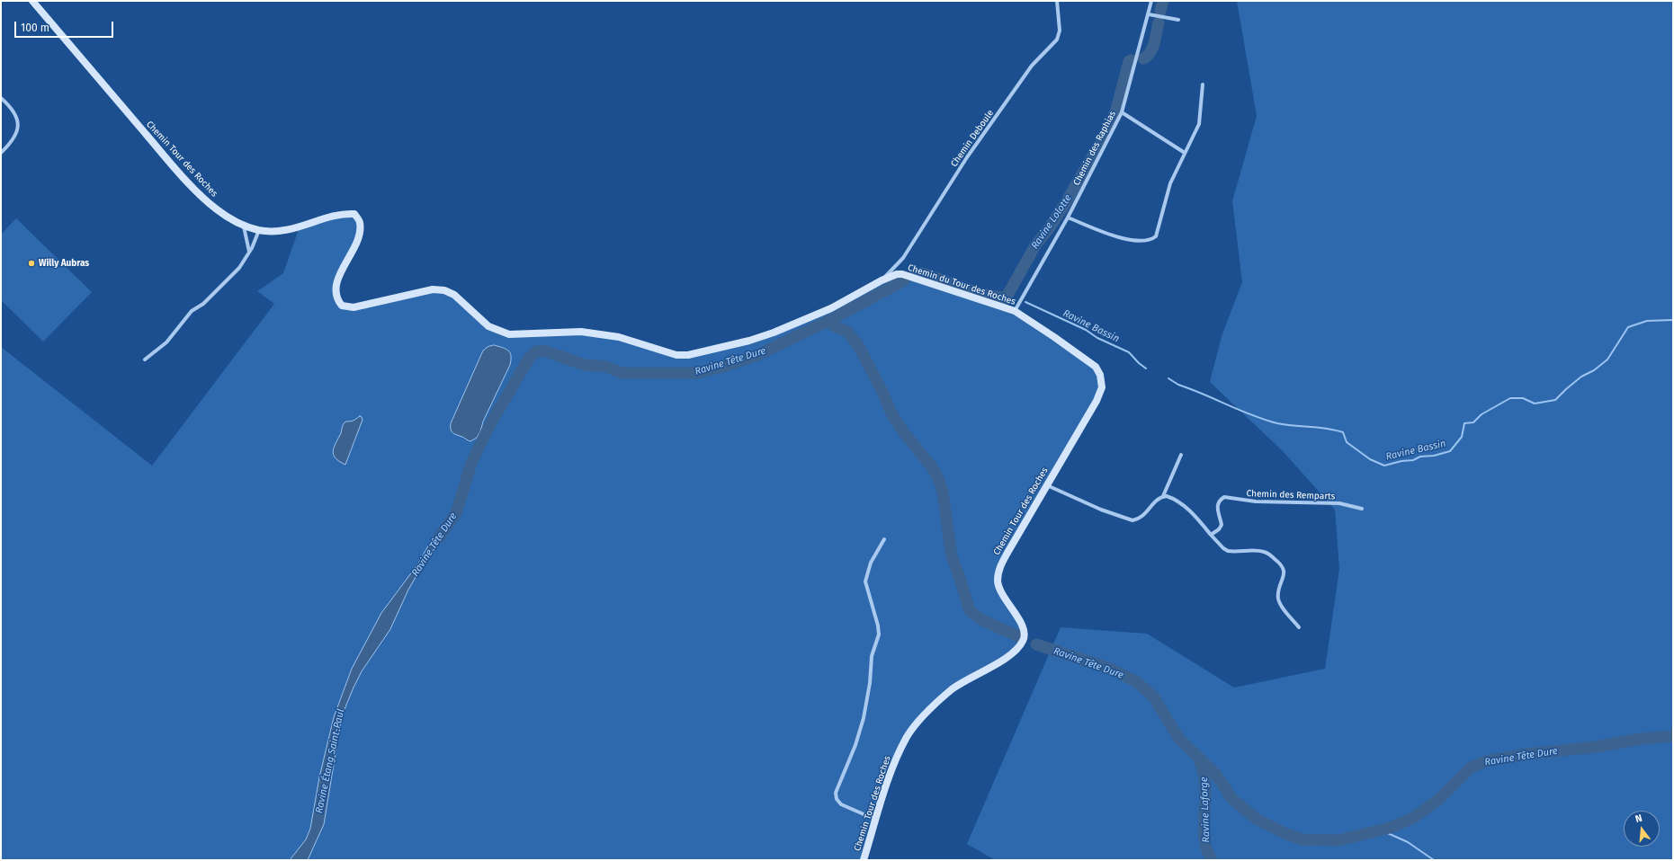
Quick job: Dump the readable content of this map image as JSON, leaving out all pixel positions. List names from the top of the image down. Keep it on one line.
{"streets":{"street":["Chemin Deboule","Chemin des Raphias","Chemin Tour des Roches","Chemin du Tour des Roches","Chemin des Remparts"]},"crossings":[["Chemin Deboule","Chemin du Tour des Roches"],["Chemin des Raphias","Chemin du Tour des Roches"],["Chemin Tour des Roches","Chemin du Tour des Roches"]],"water":["Ravine Lolotte","Ravine Bassin","Ravine Tête Dure","Ravine Étang Saint-Paul","Ravine Laforge"],"places":["Willy Aubras"],"scale_bar":"100 m","north":"top"}
